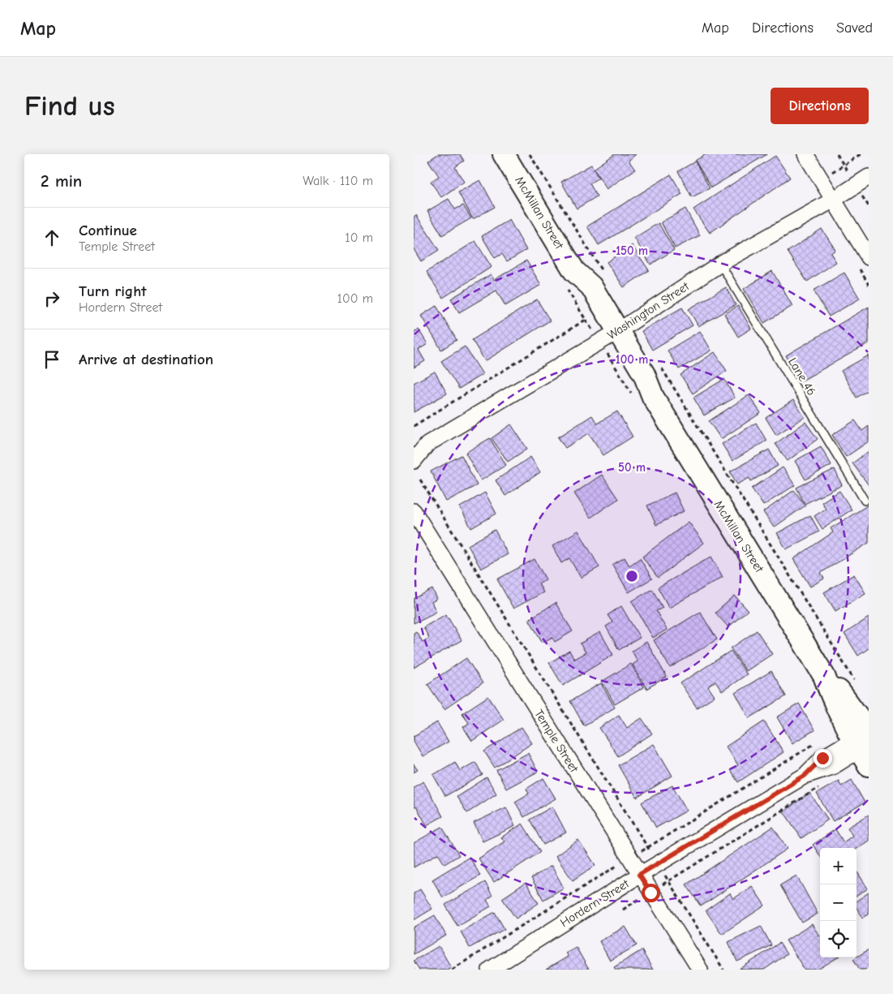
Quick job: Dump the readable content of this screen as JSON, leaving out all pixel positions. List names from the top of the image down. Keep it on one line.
{"streets":{"main road":["McMillan Street"],"street":["Washington Street","Temple Street","Hordern Street"],"lane":["Lane 46"]},"crossings":[["McMillan Street","Washington Street"],["McMillan Street","Hordern Street"],["Washington Street","Lane 46"],["Temple Street","Hordern Street"]],"page":{"header":"Map","nav":["Map","Directions","Saved"],"buttons":"Directions","title":"Find us","heading":["2 min","Walk · 110 m"],"list":[["Continue","Temple Street","10 m"],["Turn right","Hordern Street","100 m"],"Arrive at destination"],"map_buttons":["+","−"]},"rings":["150 m","100 m","50 m"]}
